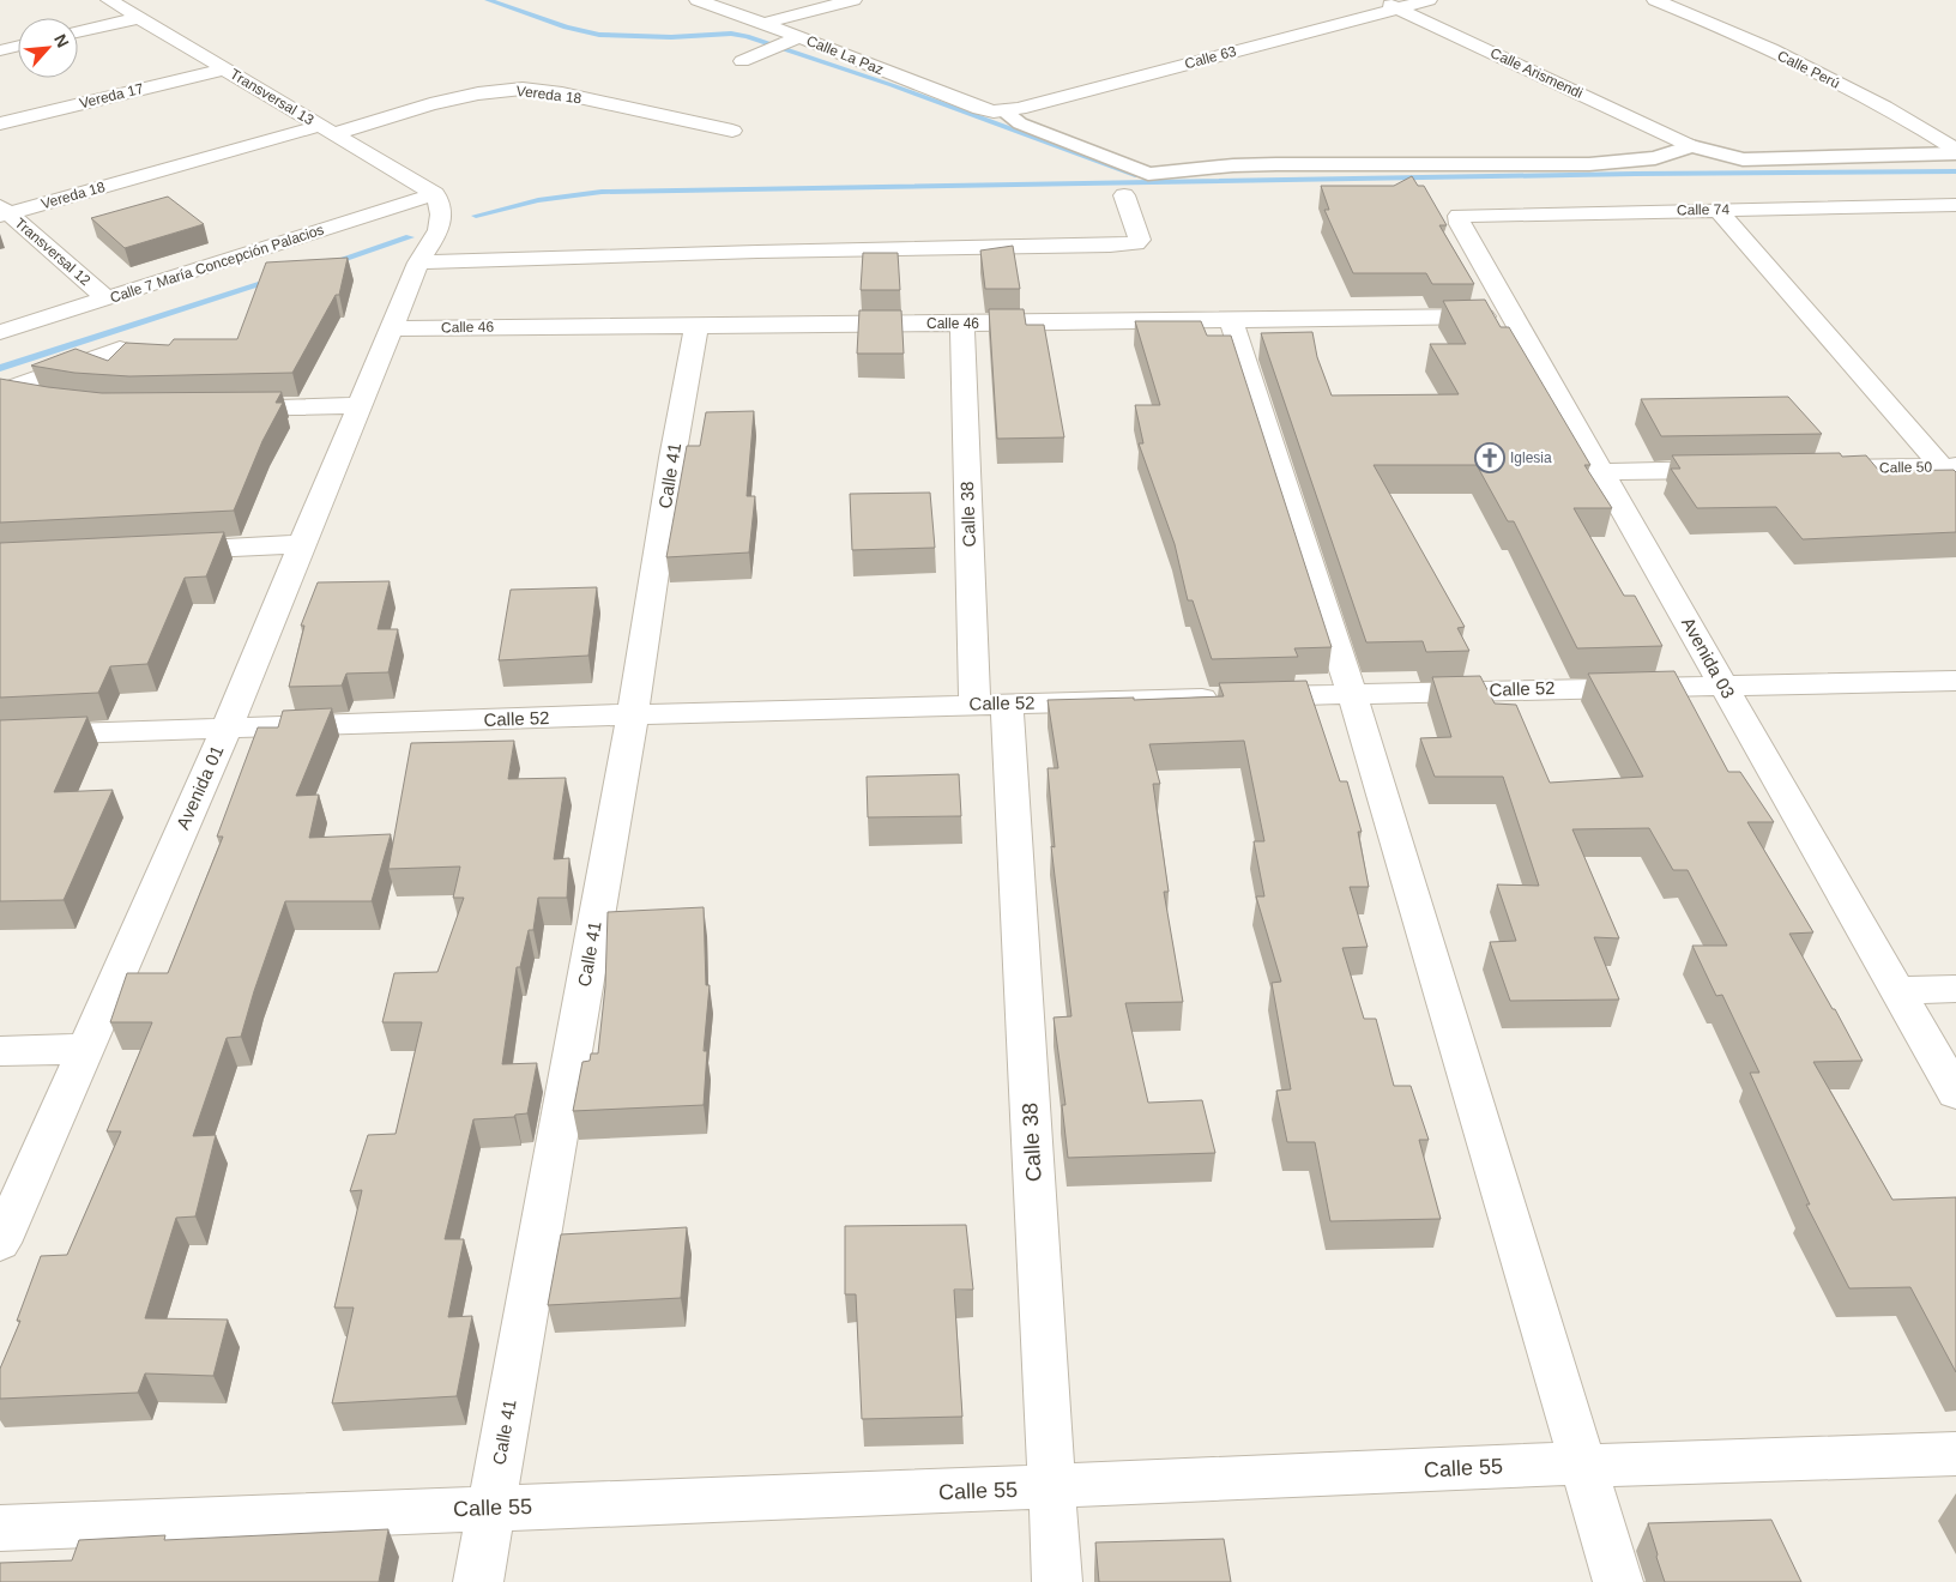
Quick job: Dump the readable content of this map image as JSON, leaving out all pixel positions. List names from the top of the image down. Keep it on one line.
{"streets":{"street":["Calle La Paz","Calle 63","Calle Perú","Calle Arismendi","Vereda 18","Vereda 17","Transversal 13","Calle 74","Transversal 12","Calle 7 María Concepción Palacios","Calle 46","Calle 50","Calle 41","Calle 38","Avenida 03","Calle 52","Avenida 01","Calle 55"]},"crossings":[["Calle La Paz","Calle 63"],["Calle 63","Calle Arismendi"],["Vereda 18","Transversal 13"],["Vereda 18","Transversal 12"],["Vereda 17","Transversal 13"],["Transversal 13","Calle 7 María Concepción Palacios"],["Transversal 13","Avenida 01"],["Calle 74","Avenida 03"],["Transversal 12","Calle 7 María Concepción Palacios"],["Calle 7 María Concepción Palacios","Avenida 01"],["Calle 46","Calle 41"],["Calle 46","Calle 38"],["Calle 46","Avenida 03"],["Calle 46","Avenida 01"],["Calle 41","Calle 52"],["Calle 41","Calle 55"],["Calle 38","Calle 52"],["Calle 38","Calle 55"],["Avenida 03","Calle 52"],["Calle 52","Avenida 01"]],"places":{"church":["Iglesia"]},"north":"top right"}
